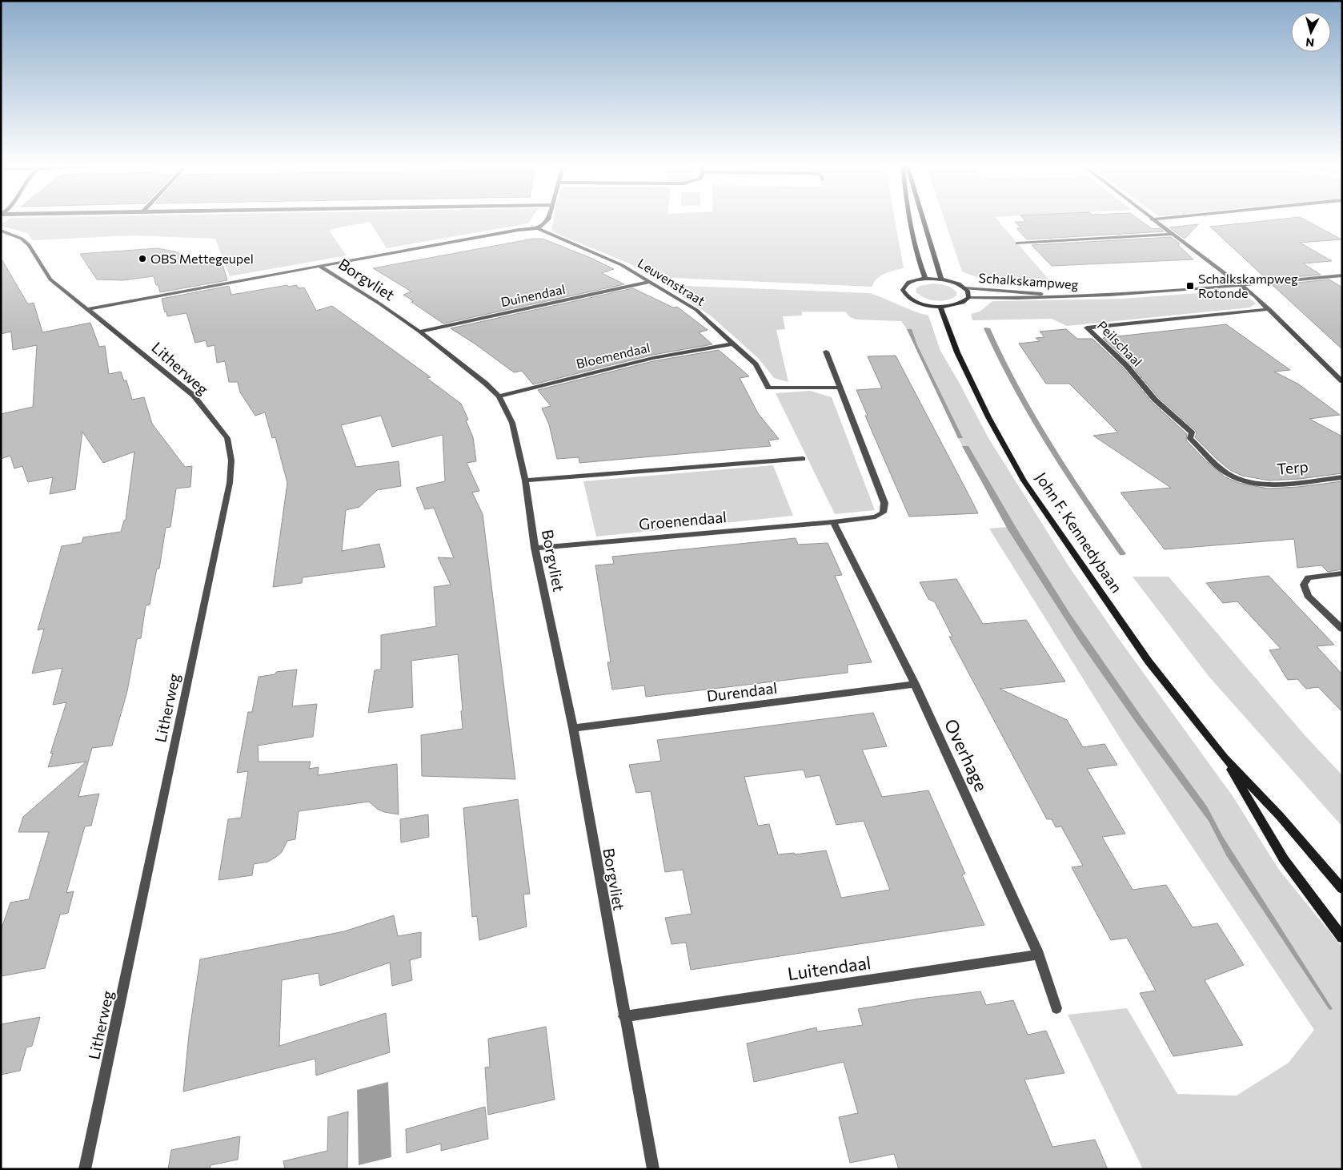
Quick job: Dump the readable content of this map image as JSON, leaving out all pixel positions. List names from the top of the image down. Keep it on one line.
{"streets":{"main road":["John F. Kennedybaan"],"street":["Borgvliet","Schalkskampweg","Leuvenstraat","Duinendaal","Peilschaal","Bloemendaal","Litherweg","Terp","Groenendaal","Durendaal","Overhage","Luitendaal"]},"crossings":[["Borgvliet","Leuvenstraat"],["Borgvliet","Duinendaal"],["Borgvliet","Bloemendaal"],["Borgvliet","Groenendaal"],["Borgvliet","Durendaal"],["Borgvliet","Luitendaal"],["Leuvenstraat","Duinendaal"],["Leuvenstraat","Bloemendaal"],["Peilschaal","Terp"],["Groenendaal","Overhage"],["Durendaal","Overhage"],["Overhage","Luitendaal"]],"places":{"other":["OBS Mettegeupel"],"transit":["Schalkskampweg Rotonde"]},"north":"bottom"}
